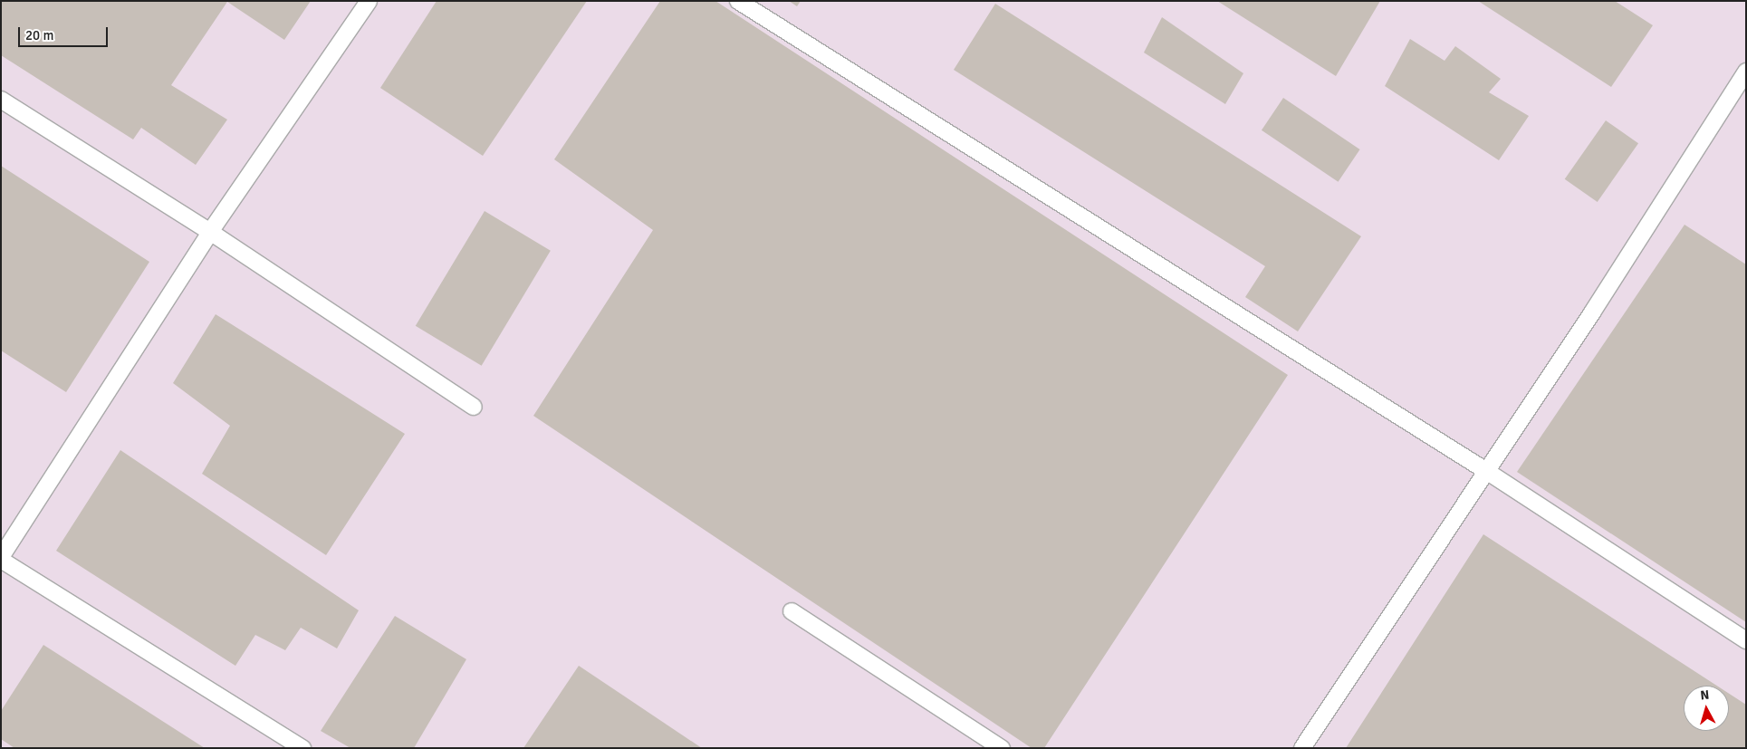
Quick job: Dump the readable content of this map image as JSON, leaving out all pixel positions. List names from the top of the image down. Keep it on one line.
{"scale_bar":"20 m","north":"top"}
